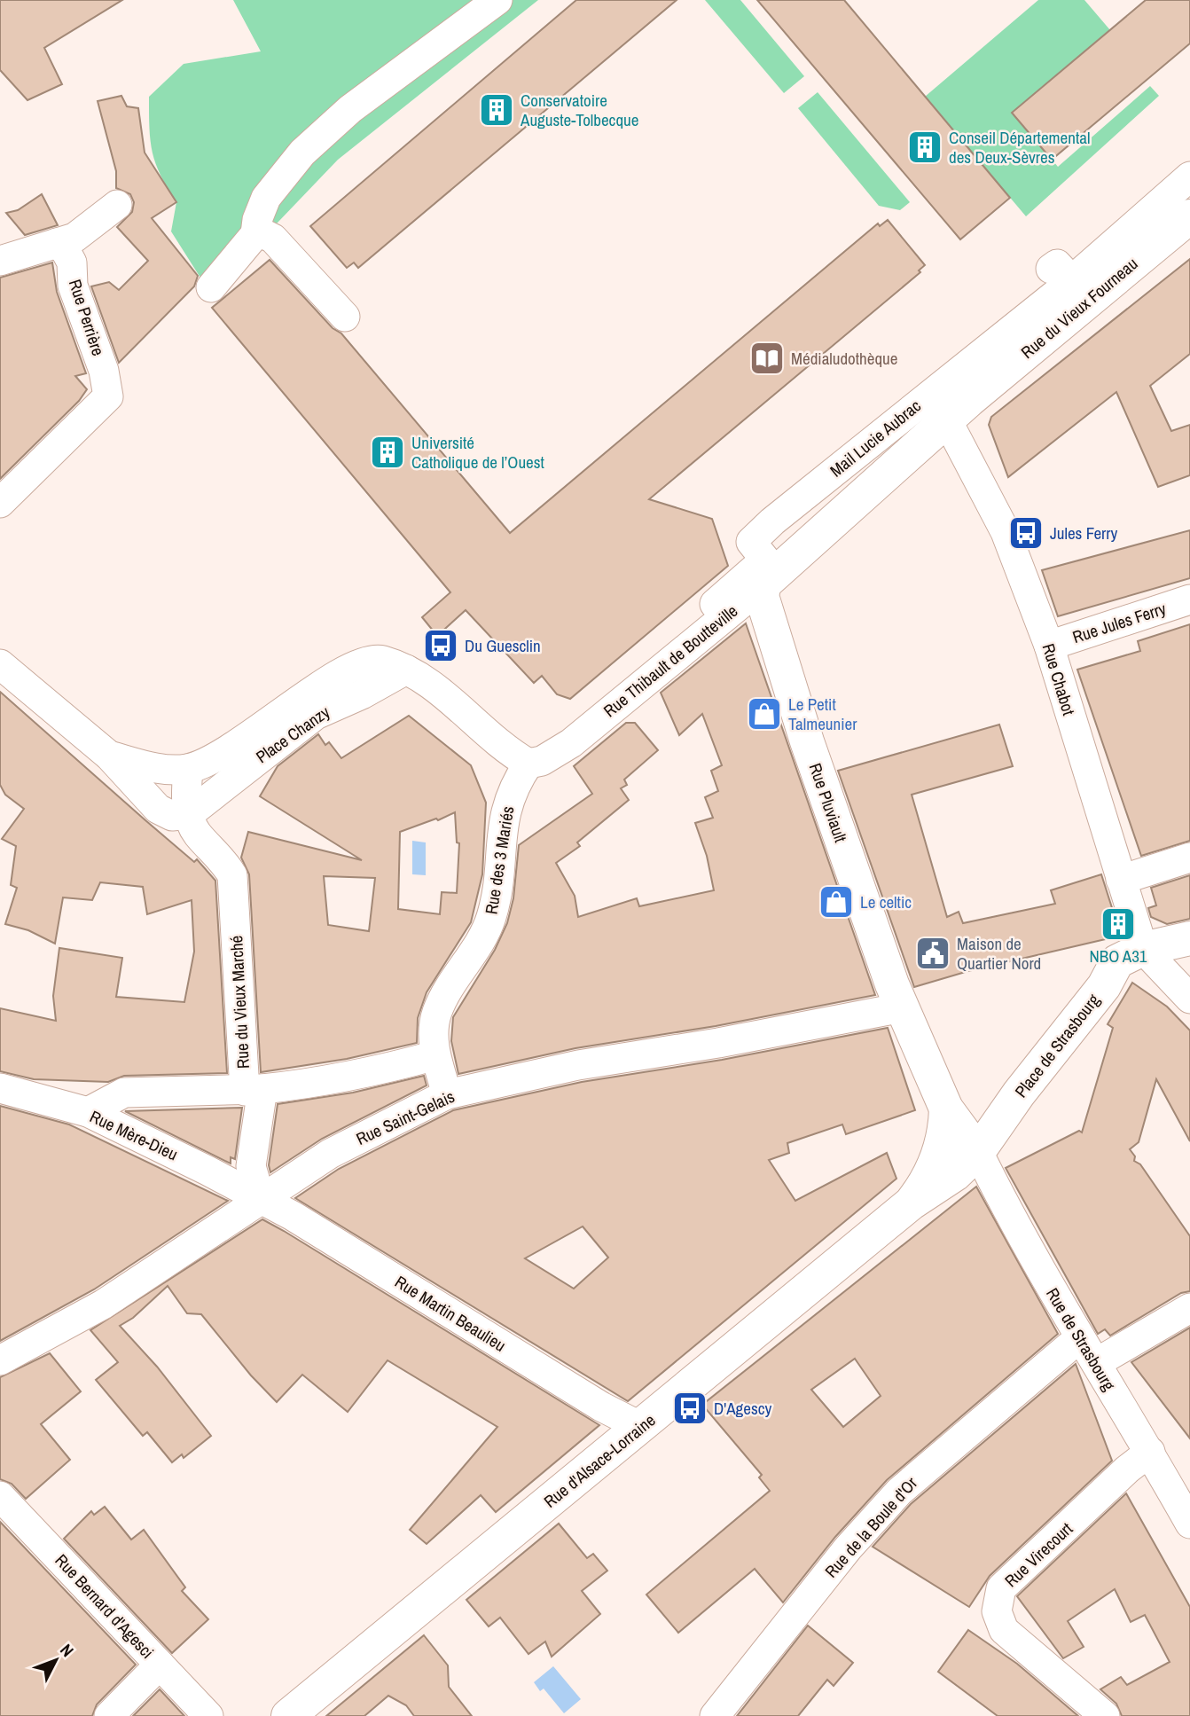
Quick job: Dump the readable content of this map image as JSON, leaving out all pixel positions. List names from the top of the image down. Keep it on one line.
{"streets":{"main road":["Rue du Vieux Fourneau","Rue Pluviault","Place de Strasbourg","Rue d'Alsace-Lorraine"],"street":["Rue Perrière","Mail Lucie Aubrac","Rue Jules Ferry","Rue Thibault de Boutteville","Rue Chabot","Place Chanzy","Rue des 3 Mariés","Rue du Vieux Marché","Rue Saint-Gelais","Rue Mère-Dieu","Rue Martin Beaulieu","Rue de Strasbourg","Rue de la Boule d'Or","Rue Virecourt","Rue Bernard d'Agesci"]},"crossings":[["Rue du Vieux Fourneau","Rue Chabot"],["Rue Jules Ferry","Rue Chabot"],["Rue Thibault de Boutteville","Place Chanzy"],["Rue Thibault de Boutteville","Rue Pluviault"],["Rue Thibault de Boutteville","Rue des 3 Mariés"],["Rue Chabot","Place de Strasbourg"],["Place Chanzy","Rue des 3 Mariés"],["Place Chanzy","Rue du Vieux Marché"],["Rue Pluviault","Rue Saint-Gelais"],["Rue des 3 Mariés","Rue Saint-Gelais"],["Rue du Vieux Marché","Rue Saint-Gelais"],["Rue du Vieux Marché","Rue Mère-Dieu"],["Rue du Vieux Marché","Rue Martin Beaulieu"],["Place de Strasbourg","Rue de Strasbourg"],["Place de Strasbourg","Rue d'Alsace-Lorraine"],["Rue Saint-Gelais","Rue Mère-Dieu"],["Rue Saint-Gelais","Rue Martin Beaulieu"],["Rue Mère-Dieu","Rue Martin Beaulieu"],["Rue Martin Beaulieu","Rue d'Alsace-Lorraine"],["Rue de Strasbourg","Rue de la Boule d'Or"],["Rue de Strasbourg","Rue Virecourt"]],"places":{"building":["Conservatoire Auguste-Tolbecque","Conseil Départemental des Deux-Sèvres","Université Catholique de l’Ouest","NBO A31"],"library":["Médialudothèque"],"bus stop":["Jules Ferry","Du Guesclin","D'Agescy"],"shop":["Le Petit Talmeunier","Le celtic"],"public building":["Maison de Quartier Nord"]},"north":"top right"}
